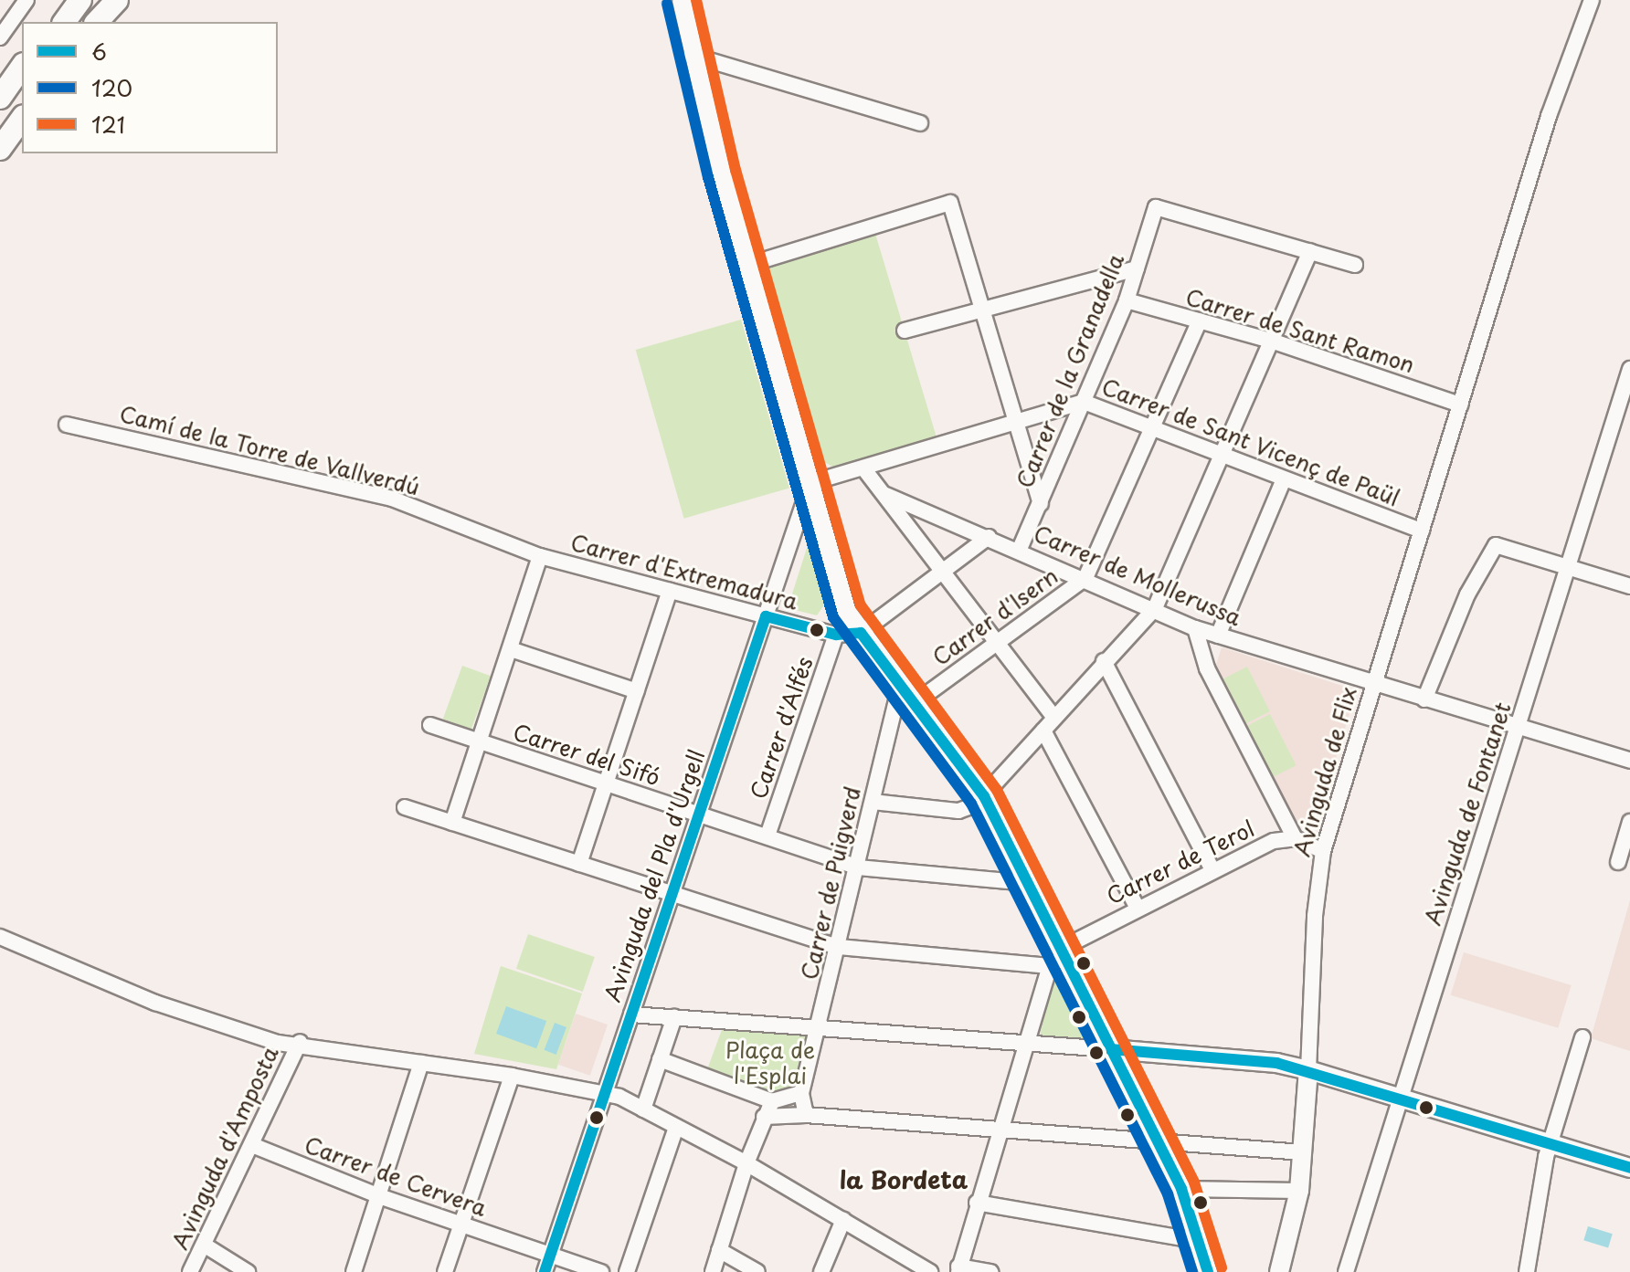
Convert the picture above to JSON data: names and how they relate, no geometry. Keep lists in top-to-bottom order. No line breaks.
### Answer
{"streets":{"main road":["Avinguda de Flix"],"street":["Carrer de Sant Ramon","Carrer de la Granadella","Carrer de Sant Vicenç de Paül","Camí de la Torre de Vallverdú","Carrer d'Extremadura","Carrer de Mollerussa","Carrer d'Isern","Carrer d'Alfés","Carrer del Sifó","Avinguda de Fontanet","Carrer de Terol","Avinguda del Pla d'Urgell","Carrer de Puigverd","Avinguda d'Amposta","Carrer de Cervera"]},"crossings":[["Carrer de Sant Ramon","Carrer de la Granadella"],["Carrer de Sant Ramon","Carrer d'Isern"],["Carrer de Sant Ramon","Avinguda de Flix"],["Carrer de la Granadella","Carrer de Sant Vicenç de Paül"],["Carrer de la Granadella","Carrer de Mollerussa"],["Carrer de Sant Vicenç de Paül","Carrer d'Isern"],["Carrer de Sant Vicenç de Paül","Avinguda de Flix"],["Carrer de Sant Vicenç de Paül","Avinguda del Pla d'Urgell"],["Camí de la Torre de Vallverdú","Carrer d'Extremadura"],["Carrer d'Extremadura","Carrer d'Alfés"],["Carrer d'Extremadura","Avinguda del Pla d'Urgell"],["Carrer de Mollerussa","Carrer d'Isern"],["Carrer de Mollerussa","Avinguda de Flix"],["Carrer de Mollerussa","Avinguda de Fontanet"],["Carrer d'Alfés","Carrer del Sifó"],["Carrer del Sifó","Avinguda del Pla d'Urgell"],["Carrer del Sifó","Carrer de Puigverd"],["Avinguda del Pla d'Urgell","Carrer de Cervera"],["Avinguda d'Amposta","Carrer de Cervera"]],"districts":["la Bordeta"],"parks":["Plaça de l'Esplai"],"lines":["transit line 121","transit line 120","transit line 6"],"legend":["6","120","121"]}
